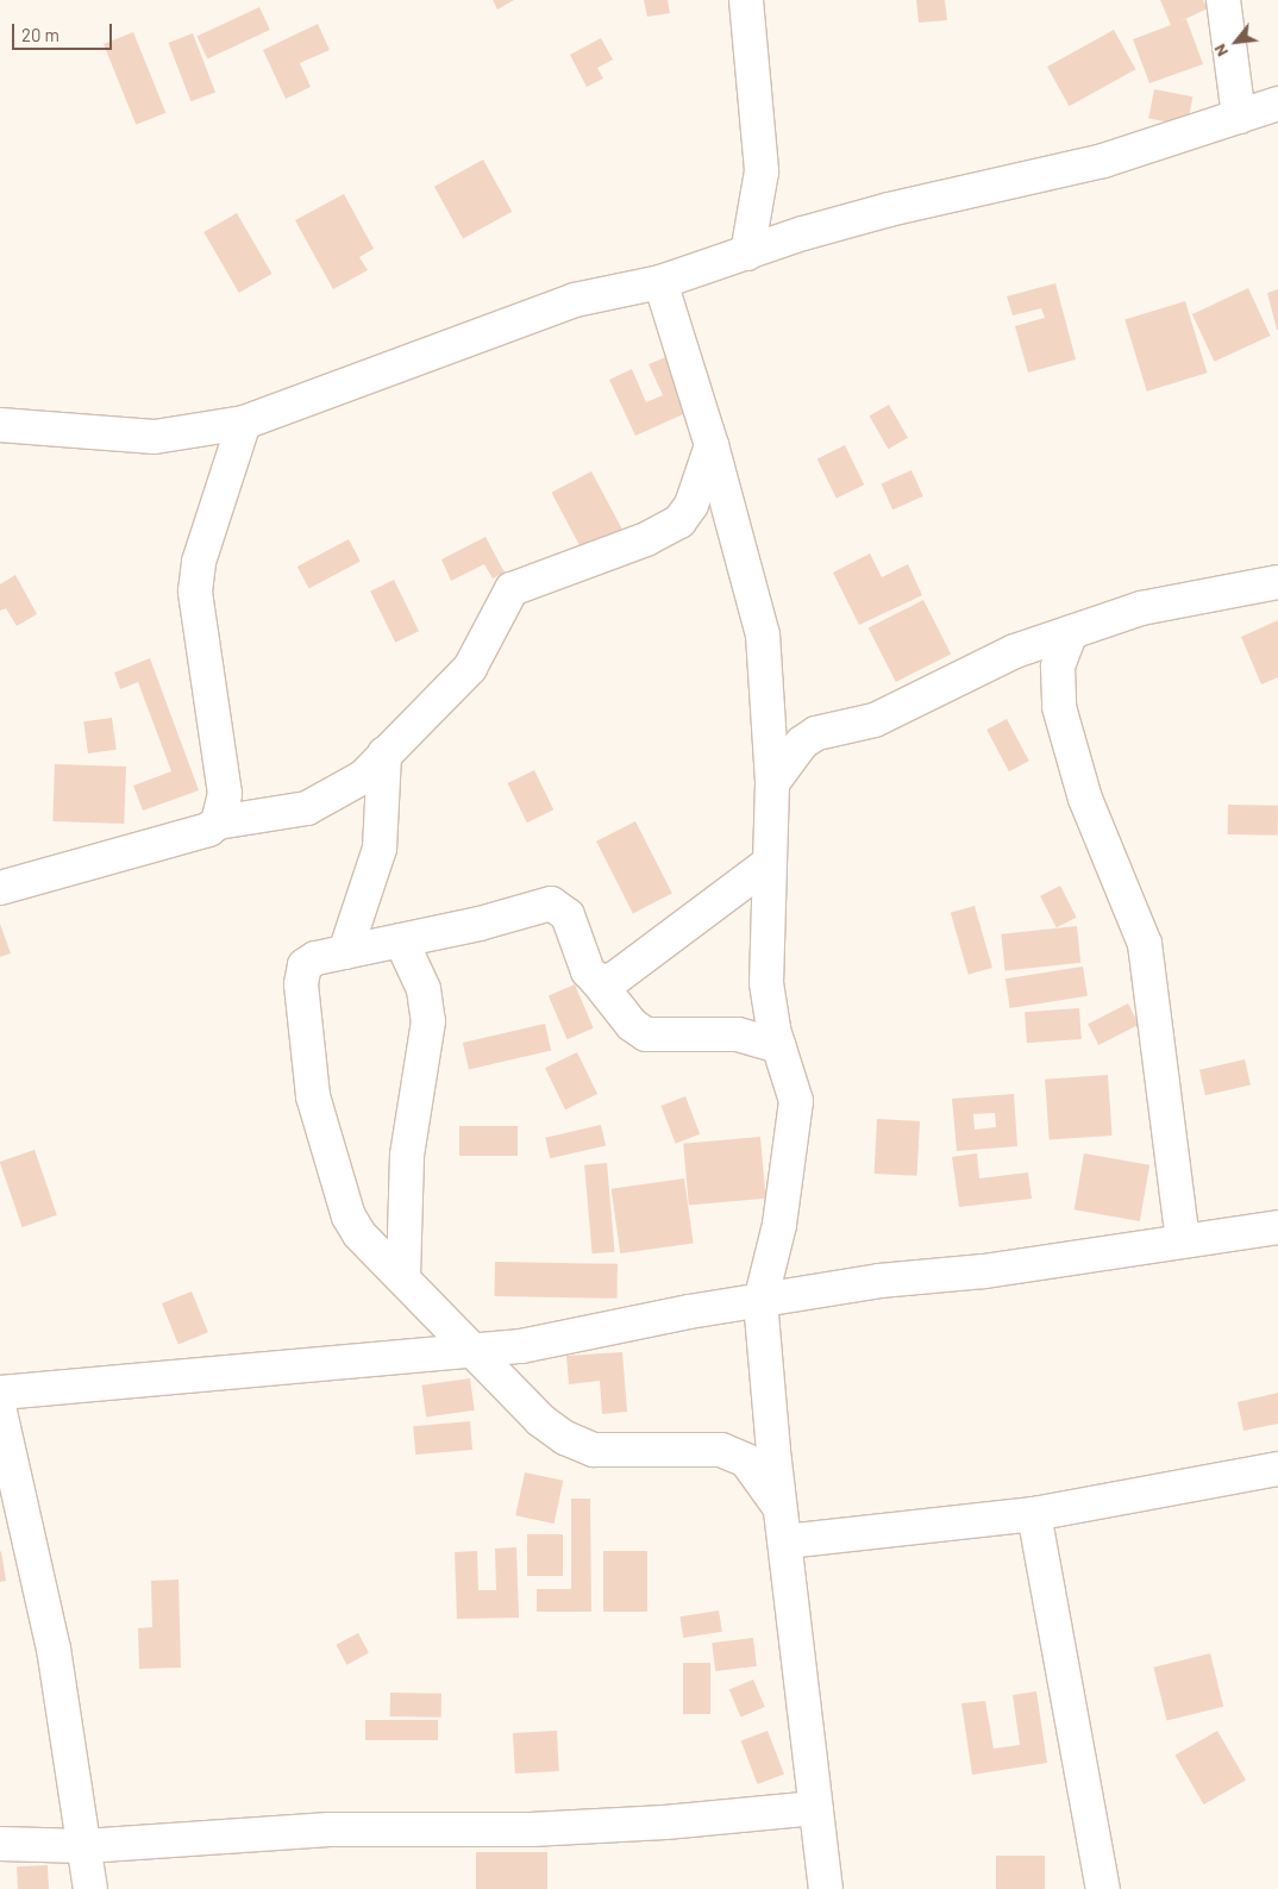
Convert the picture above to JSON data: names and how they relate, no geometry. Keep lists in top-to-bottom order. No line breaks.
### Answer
{"scale_bar":"20 m","north":"bottom left"}
